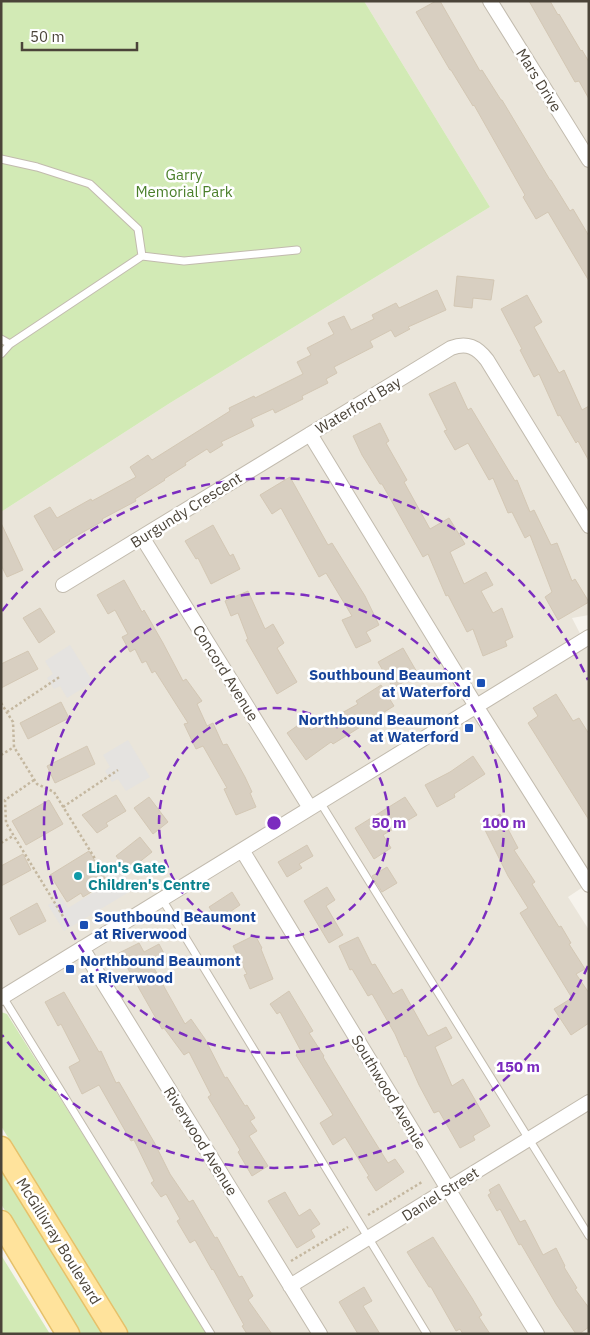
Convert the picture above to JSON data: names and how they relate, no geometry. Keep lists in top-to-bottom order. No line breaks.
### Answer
{"streets":{"main road":["McGillivray Boulevard"],"street":["Mars Drive","Waterford Bay","Burgundy Crescent","Concord Avenue","Southwood Avenue","Riverwood Avenue","Daniel Street"]},"crossings":[["Waterford Bay","Burgundy Crescent"],["Burgundy Crescent","Concord Avenue"],["Southwood Avenue","Daniel Street"],["Riverwood Avenue","Daniel Street"]],"parks":["Garry Memorial Park"],"places":{"transit":["Southbound Beaumont at Waterford","Northbound Beaumont at Waterford","Southbound Beaumont at Riverwood","Northbound Beaumont at Riverwood"],"other":["Lion's Gate Children's Centre"]},"scale_bar":"50 m","rings":["50 m","100 m","150 m"]}
